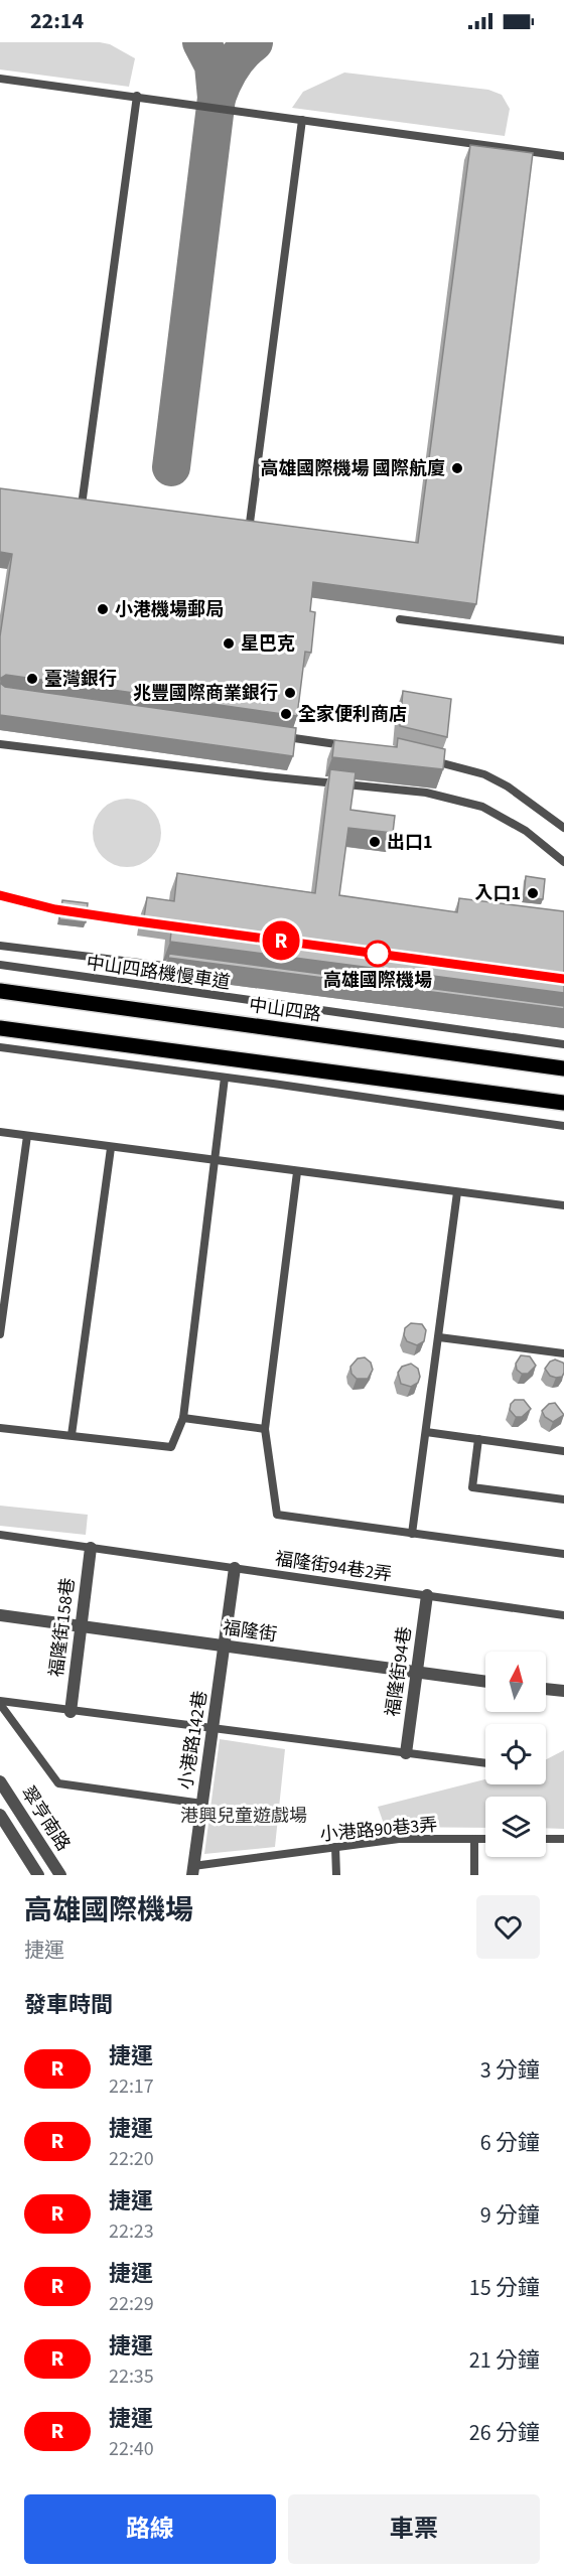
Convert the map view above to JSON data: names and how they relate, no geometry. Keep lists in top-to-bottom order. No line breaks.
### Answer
{"streets":{"main road":["中山四路"],"street":["福隆街158巷","福隆街","福隆街94巷","小港路142巷","翠亨南路"],"lane":["中山四路機慢車道","福隆街94巷2弄","小港路90巷3弄"]},"crossings":[["福隆街94巷2弄","福隆街158巷"],["福隆街94巷2弄","福隆街94巷"],["福隆街94巷2弄","小港路142巷"],["福隆街158巷","福隆街"],["福隆街","福隆街94巷"],["福隆街","小港路142巷"],["小港路142巷","小港路90巷3弄"]],"parks":["港興兒童遊戲場"],"places":["高雄國際機場 國際航廈","小港機場郵局","星巴克","臺灣銀行","兆豐國際商業銀行","全家便利商店","出口1","入口1","高雄國際機場"],"lines":["metro line R"],"north":"top","page":{"status":"22:14","on_map":"R","heading":[["高雄國際機場","捷運"],"發車時間"],"list":[{"mark":"R","name":"捷運","note":"22:17","value":"3 分鐘"},{"mark":"R","name":"捷運","note":"22:20","value":"6 分鐘"},{"mark":"R","name":"捷運","note":"22:23","value":"9 分鐘"},{"mark":"R","name":"捷運","note":"22:29","value":"15 分鐘"},{"mark":"R","name":"捷運","note":"22:35","value":"21 分鐘"},{"mark":"R","name":"捷運","note":"22:40","value":"26 分鐘"}],"buttons":["路線","車票"]}}
